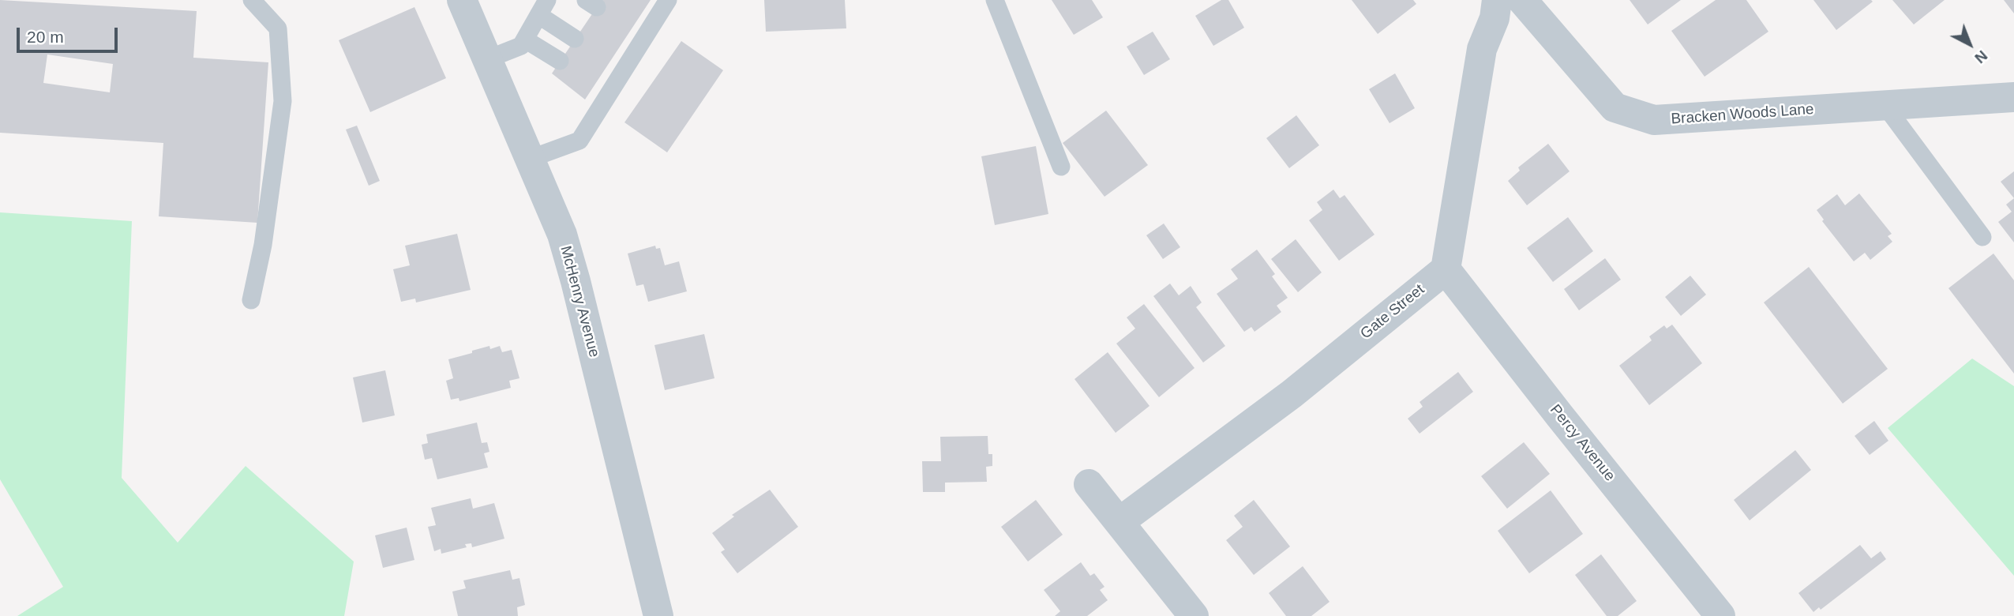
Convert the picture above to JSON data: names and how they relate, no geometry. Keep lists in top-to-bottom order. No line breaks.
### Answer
{"streets":{"street":["Bracken Woods Lane","McHenry Avenue","Gate Street","Percy Avenue"]},"crossings":[["Gate Street","Percy Avenue"]],"scale_bar":"20 m","north":"bottom right"}
